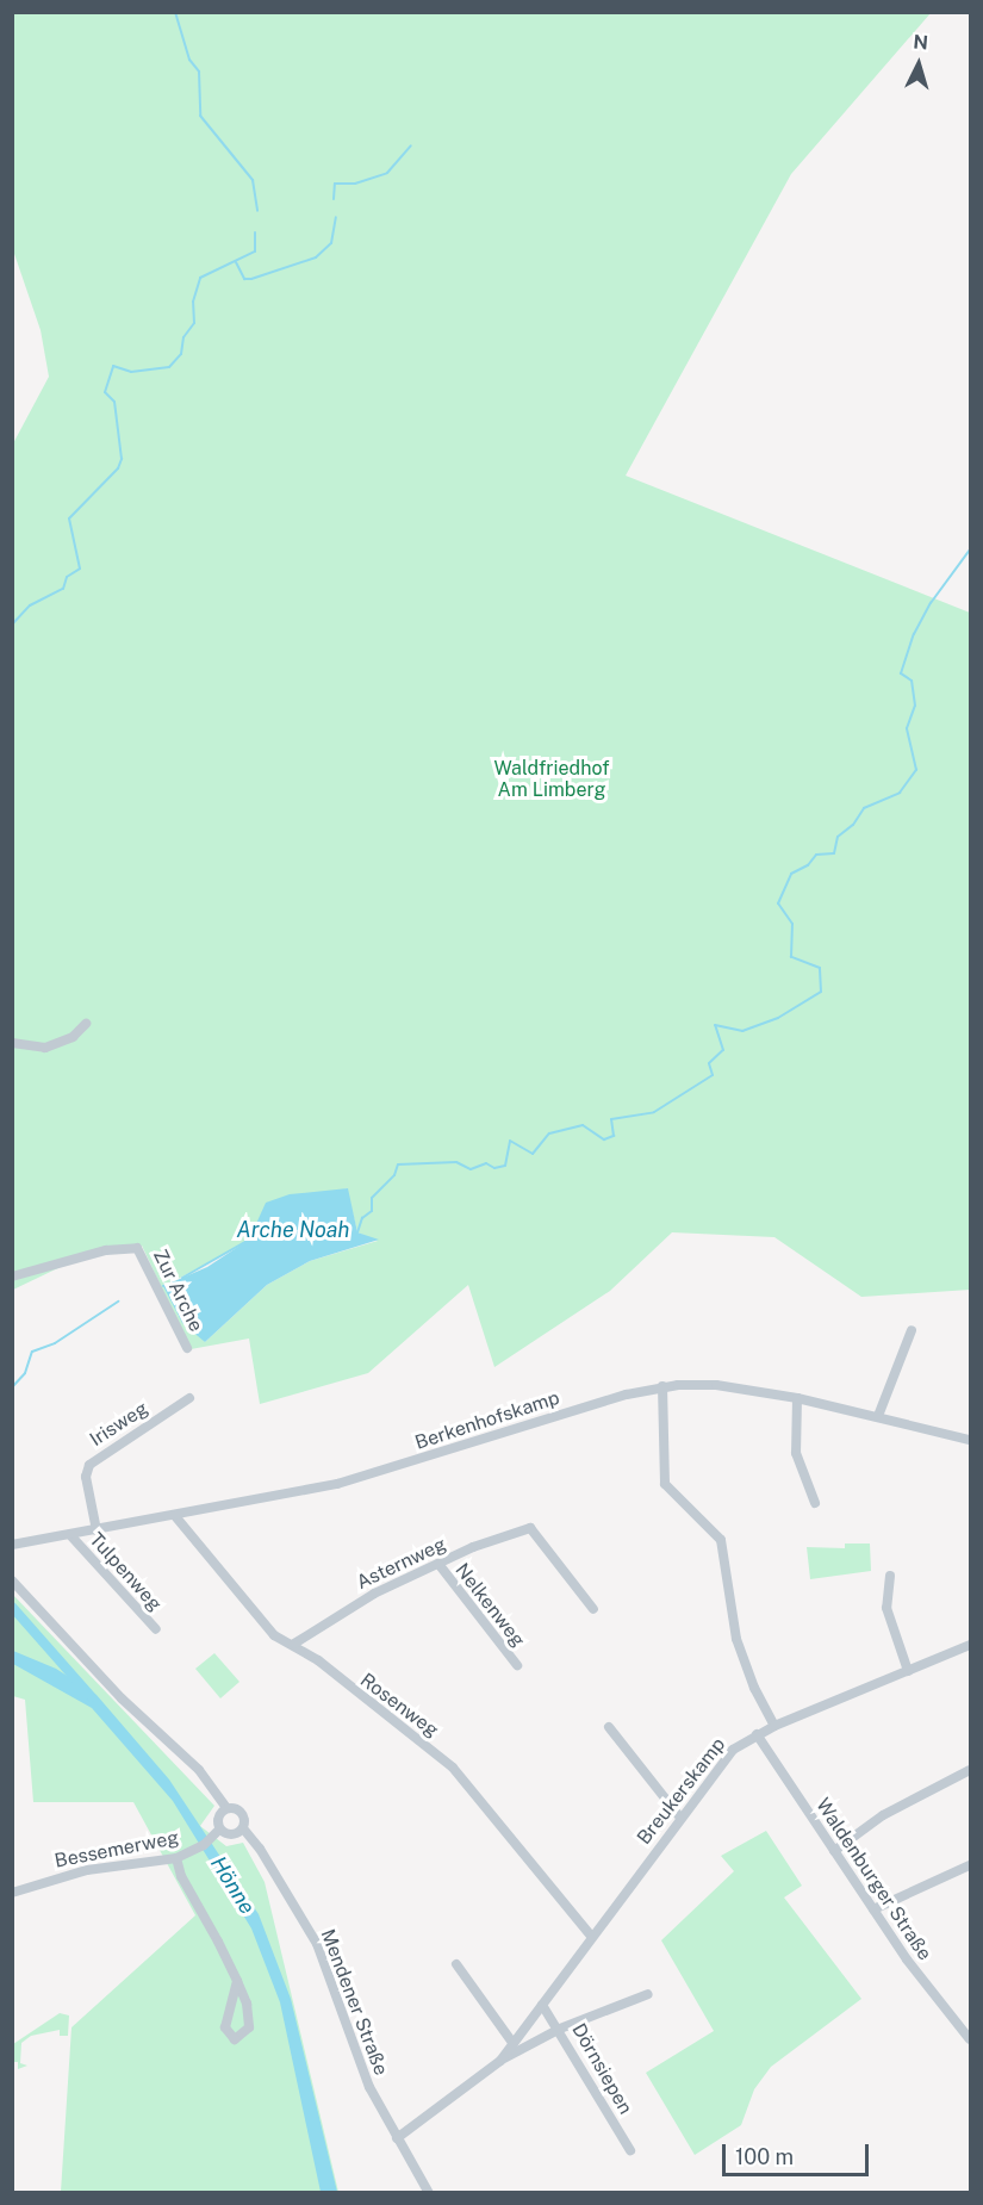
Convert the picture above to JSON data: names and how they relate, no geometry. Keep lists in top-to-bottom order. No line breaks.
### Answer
{"streets":{"street":["Zur Arche","Berkenhofskamp","Irisweg","Asternweg","Tulpenweg","Nelkenweg","Rosenweg","Breukerskamp","Bessemerweg","Waldenburger Straße","Mendener Straße","Dörnsiepen"]},"crossings":[["Berkenhofskamp","Irisweg"],["Berkenhofskamp","Tulpenweg"],["Berkenhofskamp","Rosenweg"],["Asternweg","Nelkenweg"],["Asternweg","Rosenweg"],["Rosenweg","Breukerskamp"],["Breukerskamp","Waldenburger Straße"],["Breukerskamp","Mendener Straße"],["Breukerskamp","Dörnsiepen"],["Bessemerweg","Mendener Straße"]],"water":["Arche Noah","Hönne"],"parks":["Waldfriedhof Am Limberg"],"scale_bar":"100 m","north":"top"}
